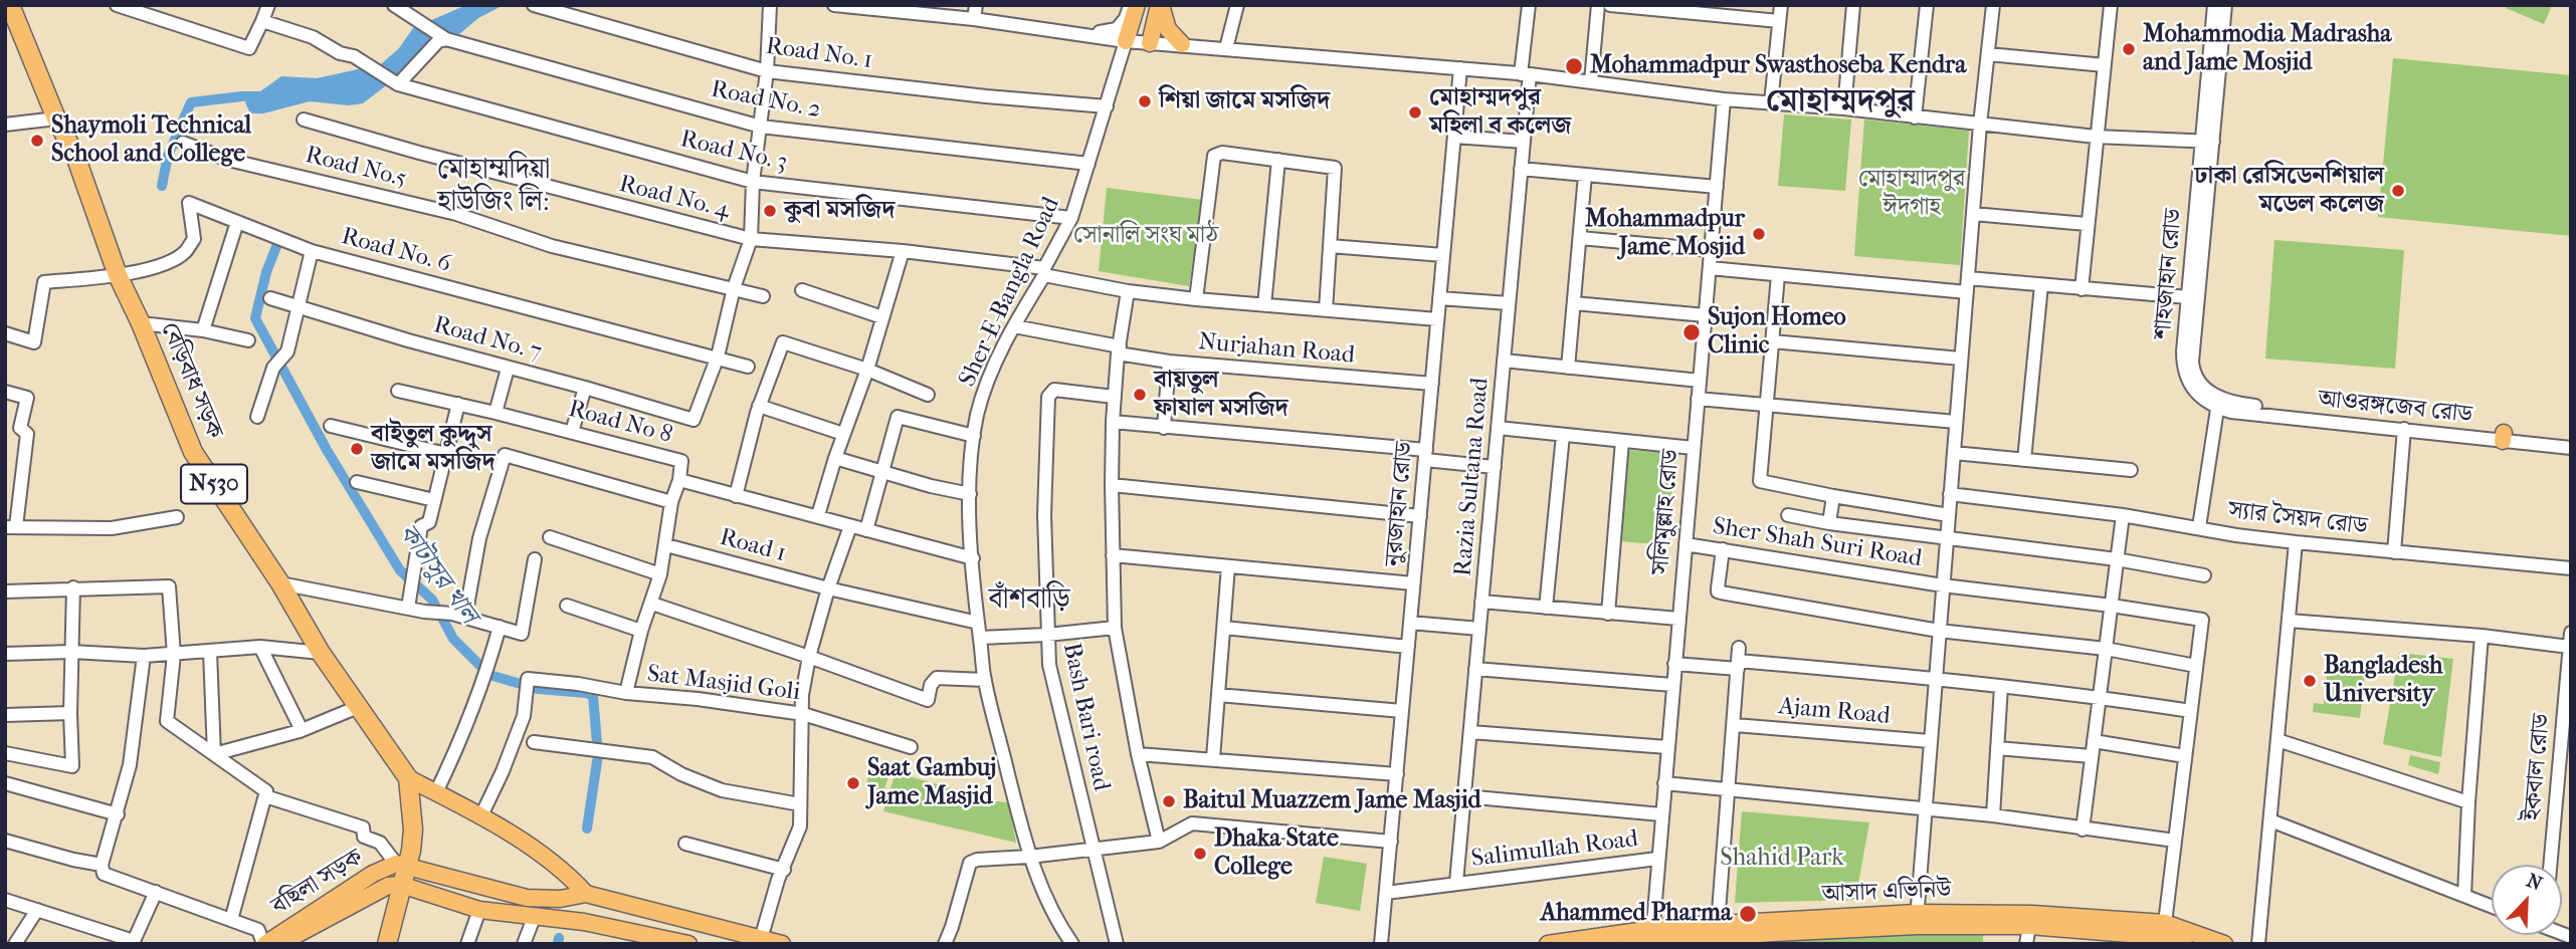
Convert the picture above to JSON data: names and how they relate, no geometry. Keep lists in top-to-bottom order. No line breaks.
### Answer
{"streets":{"highway":["বেড়িবাধ সড়ক","N530"],"main road":["বছিলা সড়ক","আসাদ এভিনিউ"],"street":["Road No. 1","Road No. 2","Road No. 3","Road No.5","Road No. 4","Road No. 6","শাহজাহান রোড","Sher-E-Bangla Road","Road No. 7","Nurjahan Road","আওরঙ্গজেব রোড","Road No 8","Razia Sultana Road","নুরজাহান রোড","সলিমুল্লাহ রোড","স্যার সৈয়দ রোড","Sher Shah Suri Road","Road 1","Sat Masjid Goli","Ajam Road","Bash Bari road","ইকবাল রোড","Salimullah Road"]},"crossings":[["Road No. 1","Sher-E-Bangla Road"],["Road No. 2","Sher-E-Bangla Road"],["Road No. 3","Sher-E-Bangla Road"],["Road No. 4","Sher-E-Bangla Road"],["Road No. 4","নুরজাহান রোড"],["Road No. 6","Road No. 7"],["Road No. 6","বেড়িবাধ সড়ক"],["শাহজাহান রোড","আওরঙ্গজেব রোড"],["শাহজাহান রোড","স্যার সৈয়দ রোড"],["Sher-E-Bangla Road","Nurjahan Road"],["Sher-E-Bangla Road","Road 1"],["Nurjahan Road","নুরজাহান রোড"],["আওরঙ্গজেব রোড","স্যার সৈয়দ রোড"],["Road No 8","Road 1"],["Road No 8","Sat Masjid Goli"],["Razia Sultana Road","Salimullah Road"],["নুরজাহান রোড","Salimullah Road"],["সলিমুল্লাহ রোড","Sher Shah Suri Road"],["সলিমুল্লাহ রোড","Salimullah Road"],["সলিমুল্লাহ রোড","আসাদ এভিনিউ"],["Sher Shah Suri Road","Ajam Road"],["Sher Shah Suri Road","আসাদ এভিনিউ"]],"districts":["মোহাম্মদপুর","মোহাম্মদিয়া হাউজিং লি:","বাঁশবাড়ি"],"water":["কাটাসুর খাল"],"parks":["মোহাম্মাদপুর ঈদগাহ","সোনালি সংঘ মাঠ","Shahid Park"],"places":["Mohammodia Madrasha and Jame Mosjid","Mohammadpur Swasthoseba Kendra","শিয়া জামে মসজিদ","মোহাম্মদপুর মহিলা ব কলেজ","Shaymoli Technical School and College","ঢাকা রেসিডেনশিয়াল মডেল কলেজ","কুবা মসজিদ","Mohammadpur Jame Mosjid","Sujon Homeo Clinic","বায়তুল ফাযাল মসজিদ","বাইতুল কুদ্দুস জামে মসজিদ","Bangladesh University","Saat Gambuj Jame Masjid","Baitul Muazzem Jame Masjid","Dhaka State College","Ahammed Pharma"],"north":"top right"}
